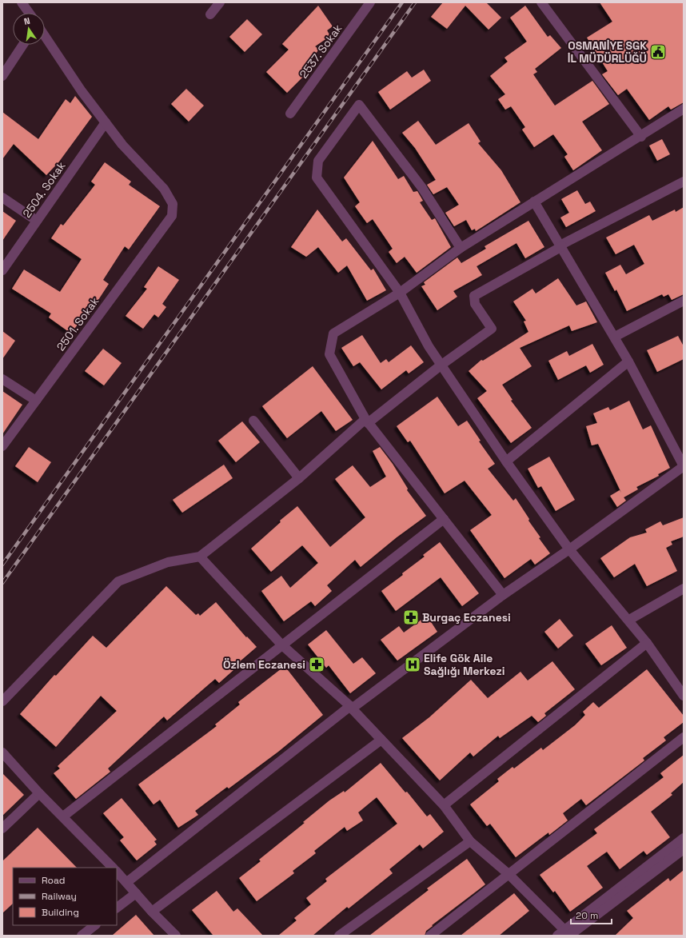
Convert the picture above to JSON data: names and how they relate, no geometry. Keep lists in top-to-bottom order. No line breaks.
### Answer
{"streets":{"street":["2537. Sokak","2504. Sokak","2501. Sokak"]},"crossings":[["2504. Sokak","2501. Sokak"]],"places":{"public building":["OSMANİYE SGK İL MÜDÜRLÜĞÜ"],"pharmacy":["Burgaç Eczanesi","Özlem Eczanesi"],"hospital":["Elife Gök Aile Sağlığı Merkezi"]},"legend":["Road","Railway","Building"],"scale_bar":"20 m","north":"top"}
